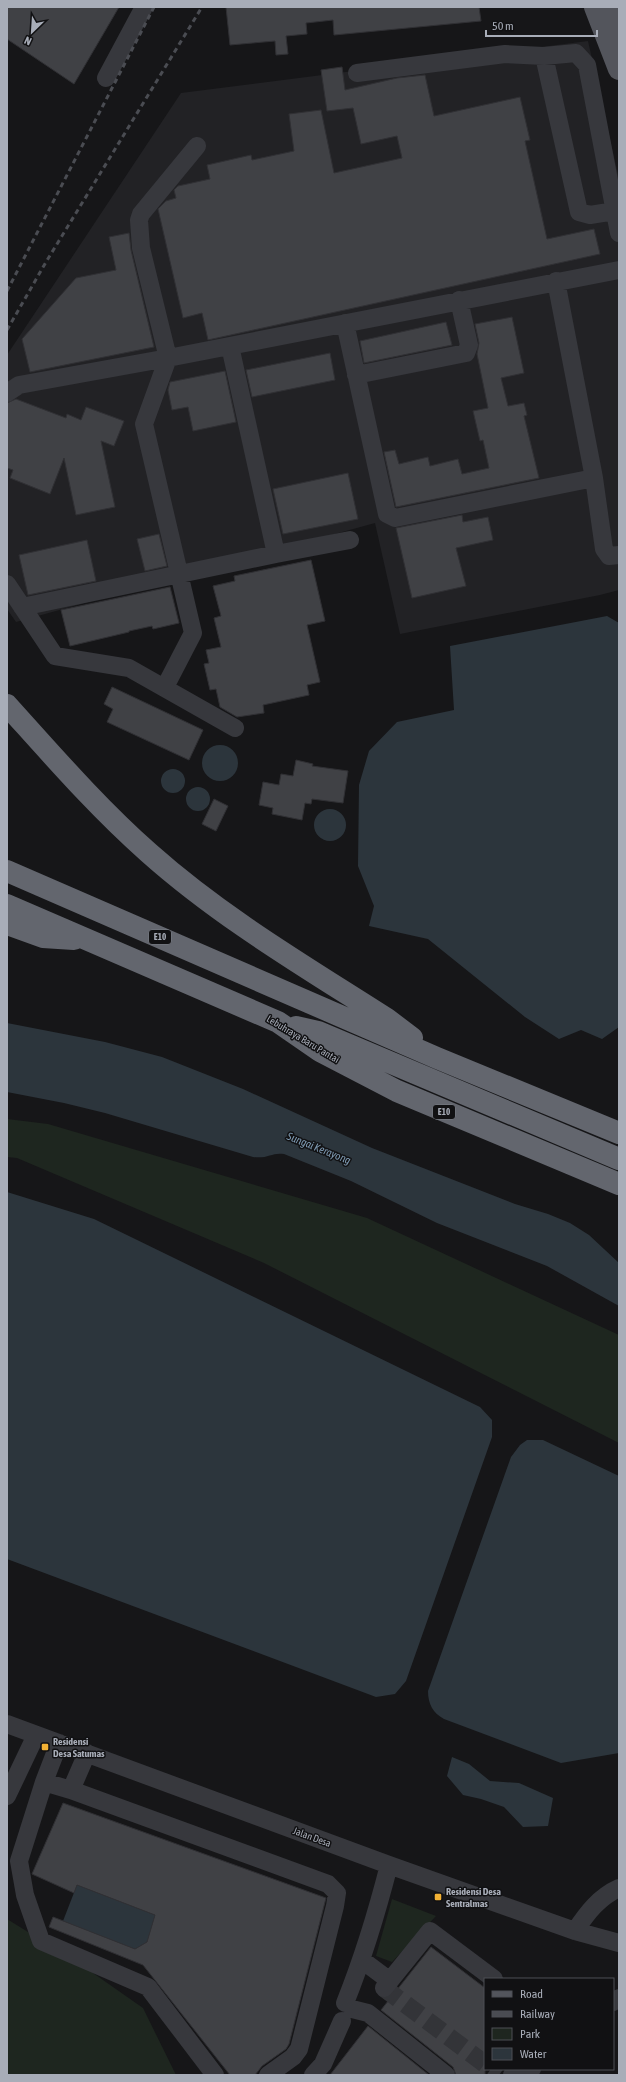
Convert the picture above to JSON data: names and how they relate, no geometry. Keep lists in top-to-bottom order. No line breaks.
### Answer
{"streets":{"highway":["E10","Lebuhraya Baru Pantai"],"street":["Jalan Desa"]},"water":["Sungai Kerayong"],"places":{"transit":["Residensi Desa Satumas","Residensi Desa Sentralmas"]},"legend":["Road","Railway","Park","Water"],"scale_bar":"50 m","north":"bottom left"}
